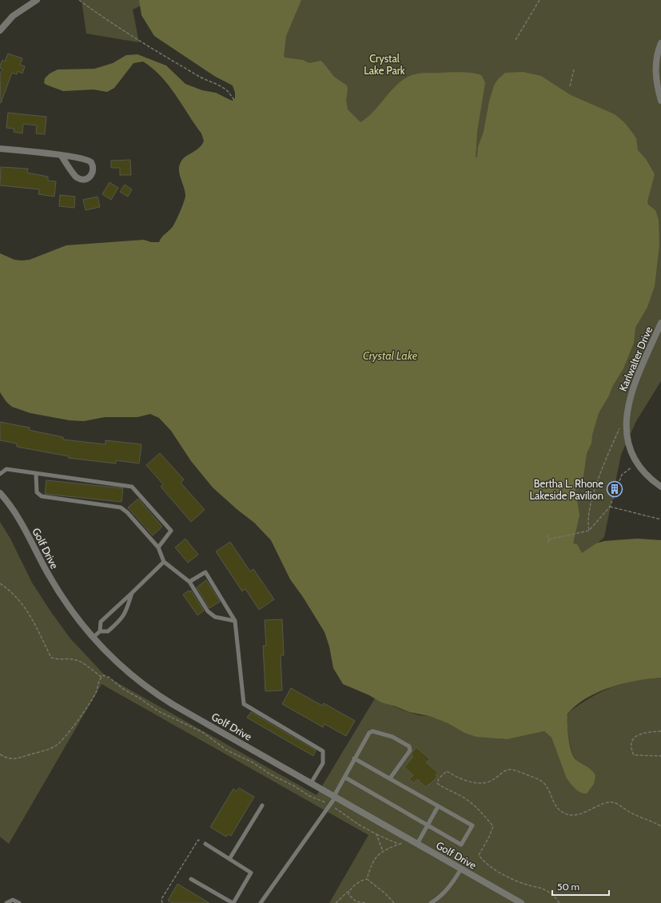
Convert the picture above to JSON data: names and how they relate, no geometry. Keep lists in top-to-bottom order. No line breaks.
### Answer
{"streets":{"street":["Karlwalter Drive","Golf Drive"]},"water":["Crystal Lake"],"parks":["Crystal Lake Park"],"places":{"building":["Bertha L. Rhone Lakeside Pavilion"]},"scale_bar":"50 m"}
